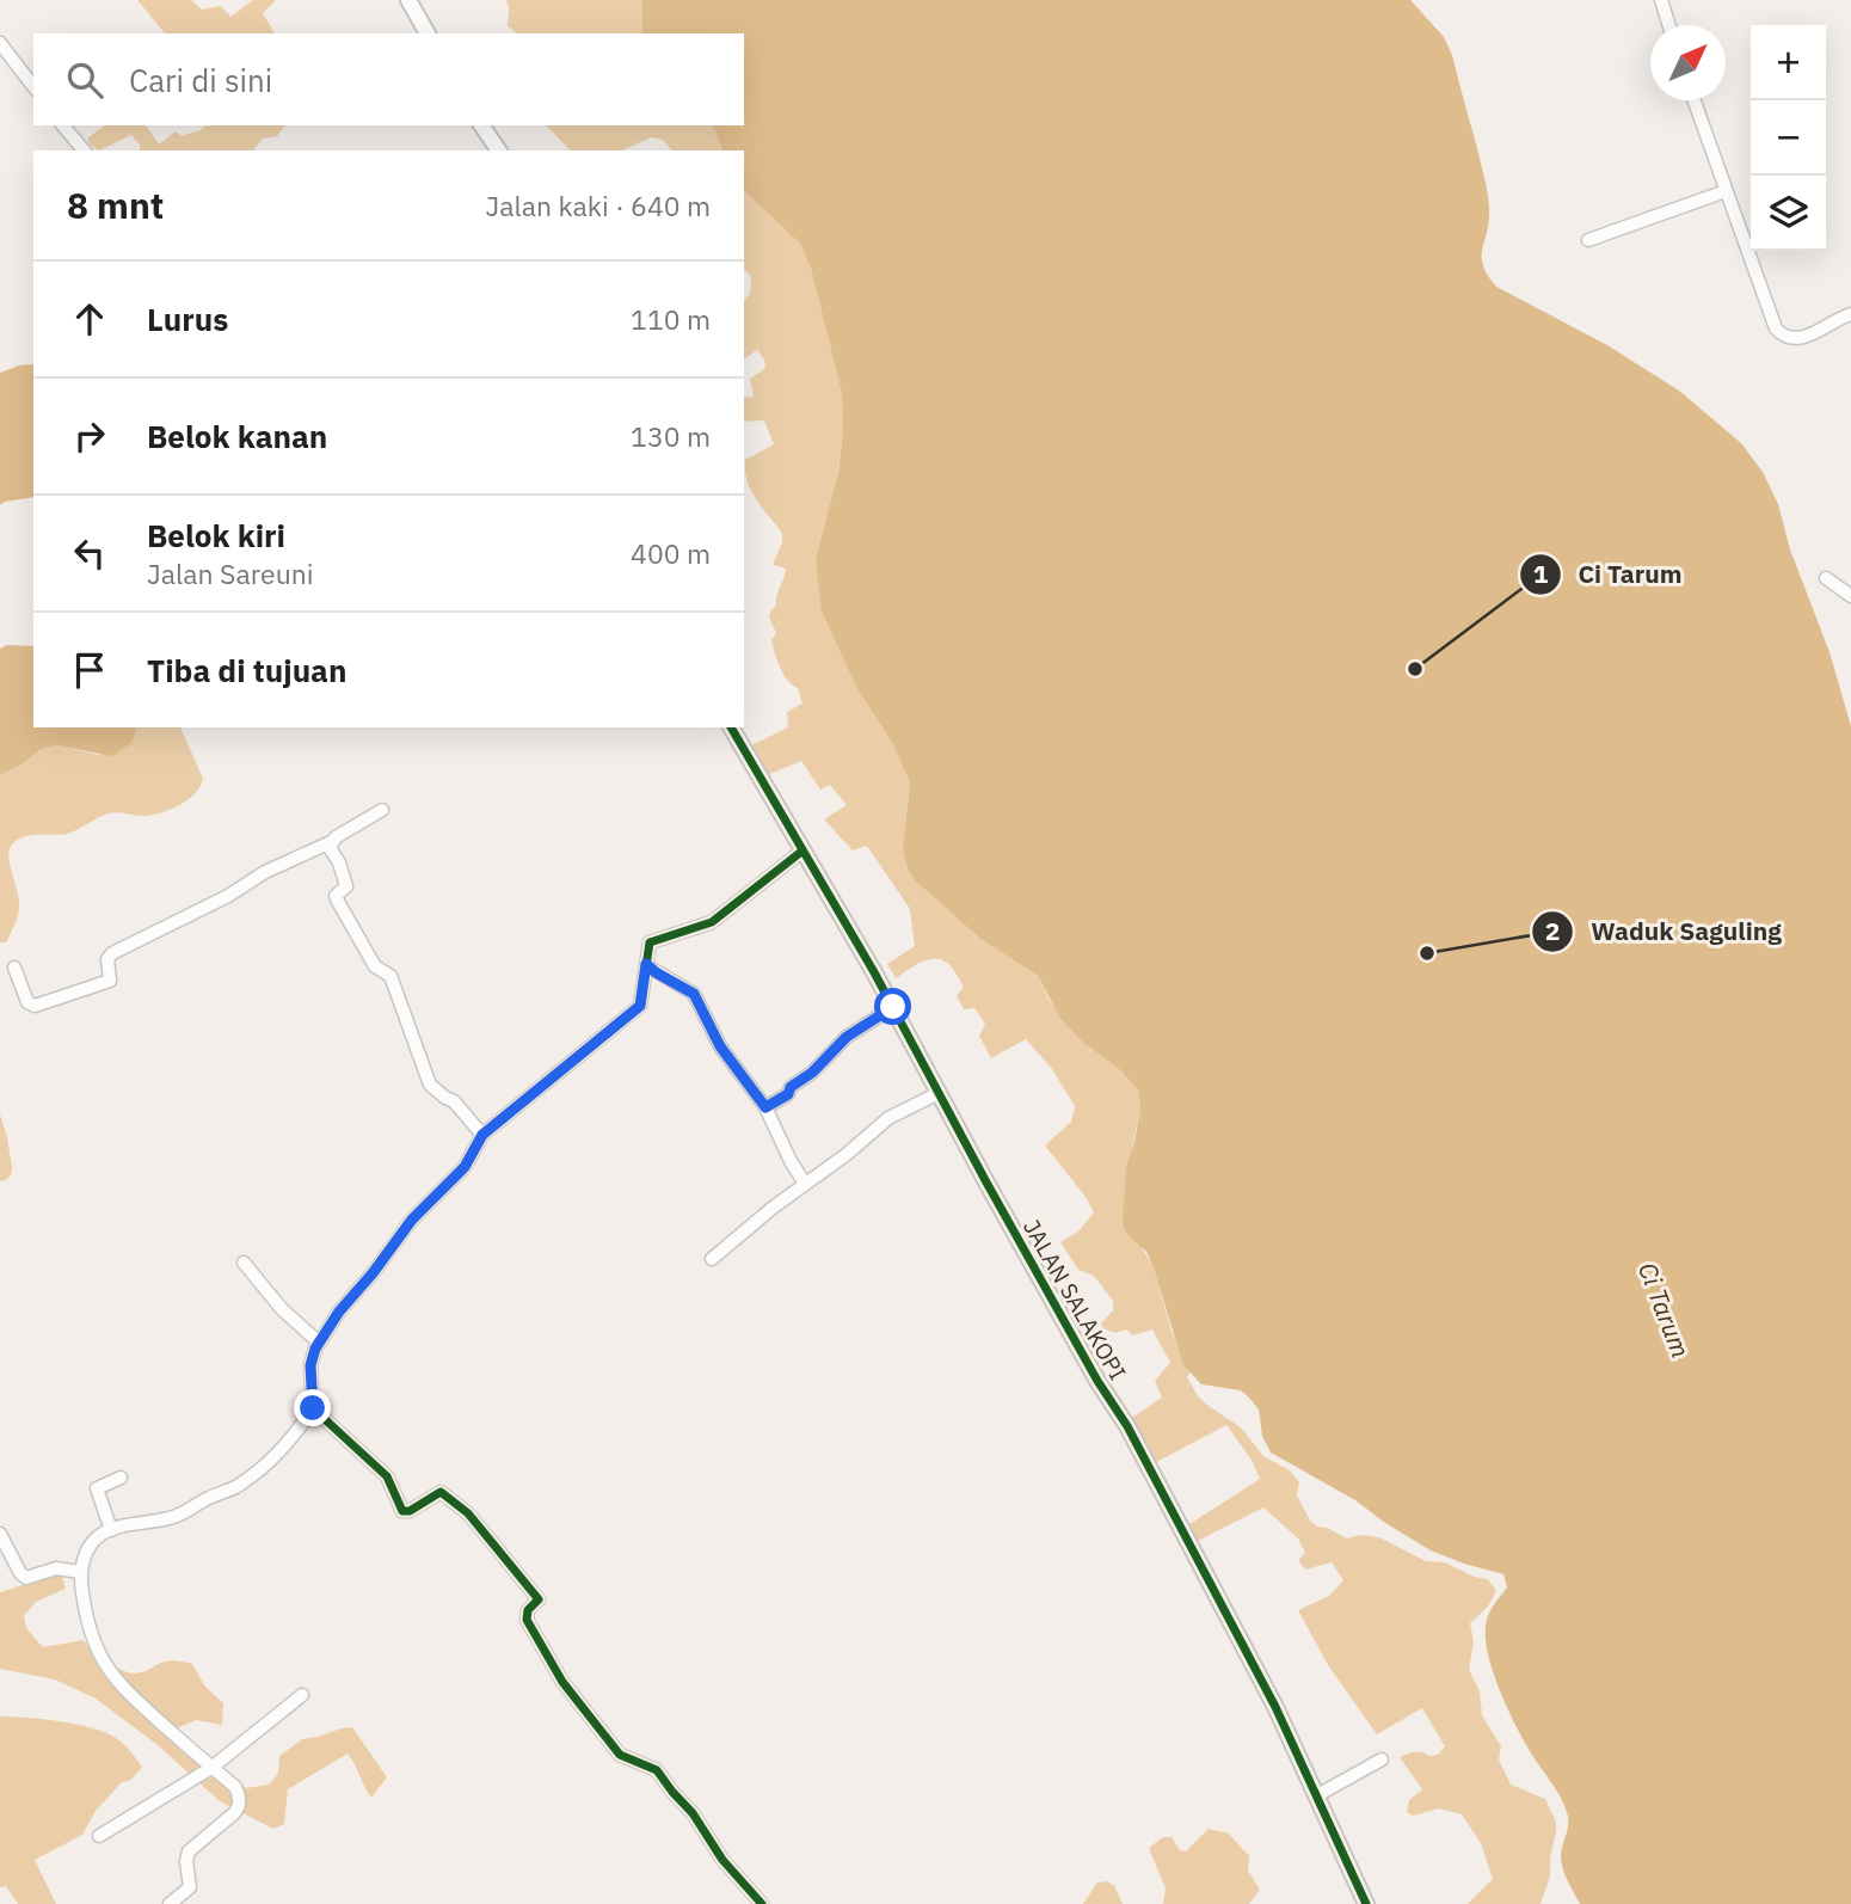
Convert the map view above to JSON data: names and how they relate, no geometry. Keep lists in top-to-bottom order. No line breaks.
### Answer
{"streets":{"street":["JALAN SALAKOPI"]},"water":["Ci Tarum"],"places":["Ci Tarum","Waduk Saguling"],"north":"top right","page":{"map_buttons":["+","−"],"search":"Cari di sini","heading":["8 mnt","Jalan kaki · 640 m"],"list":[["Lurus","110 m"],["Belok kanan","130 m"],["Belok kiri","Jalan Sareuni","400 m"],"Tiba di tujuan"]}}
